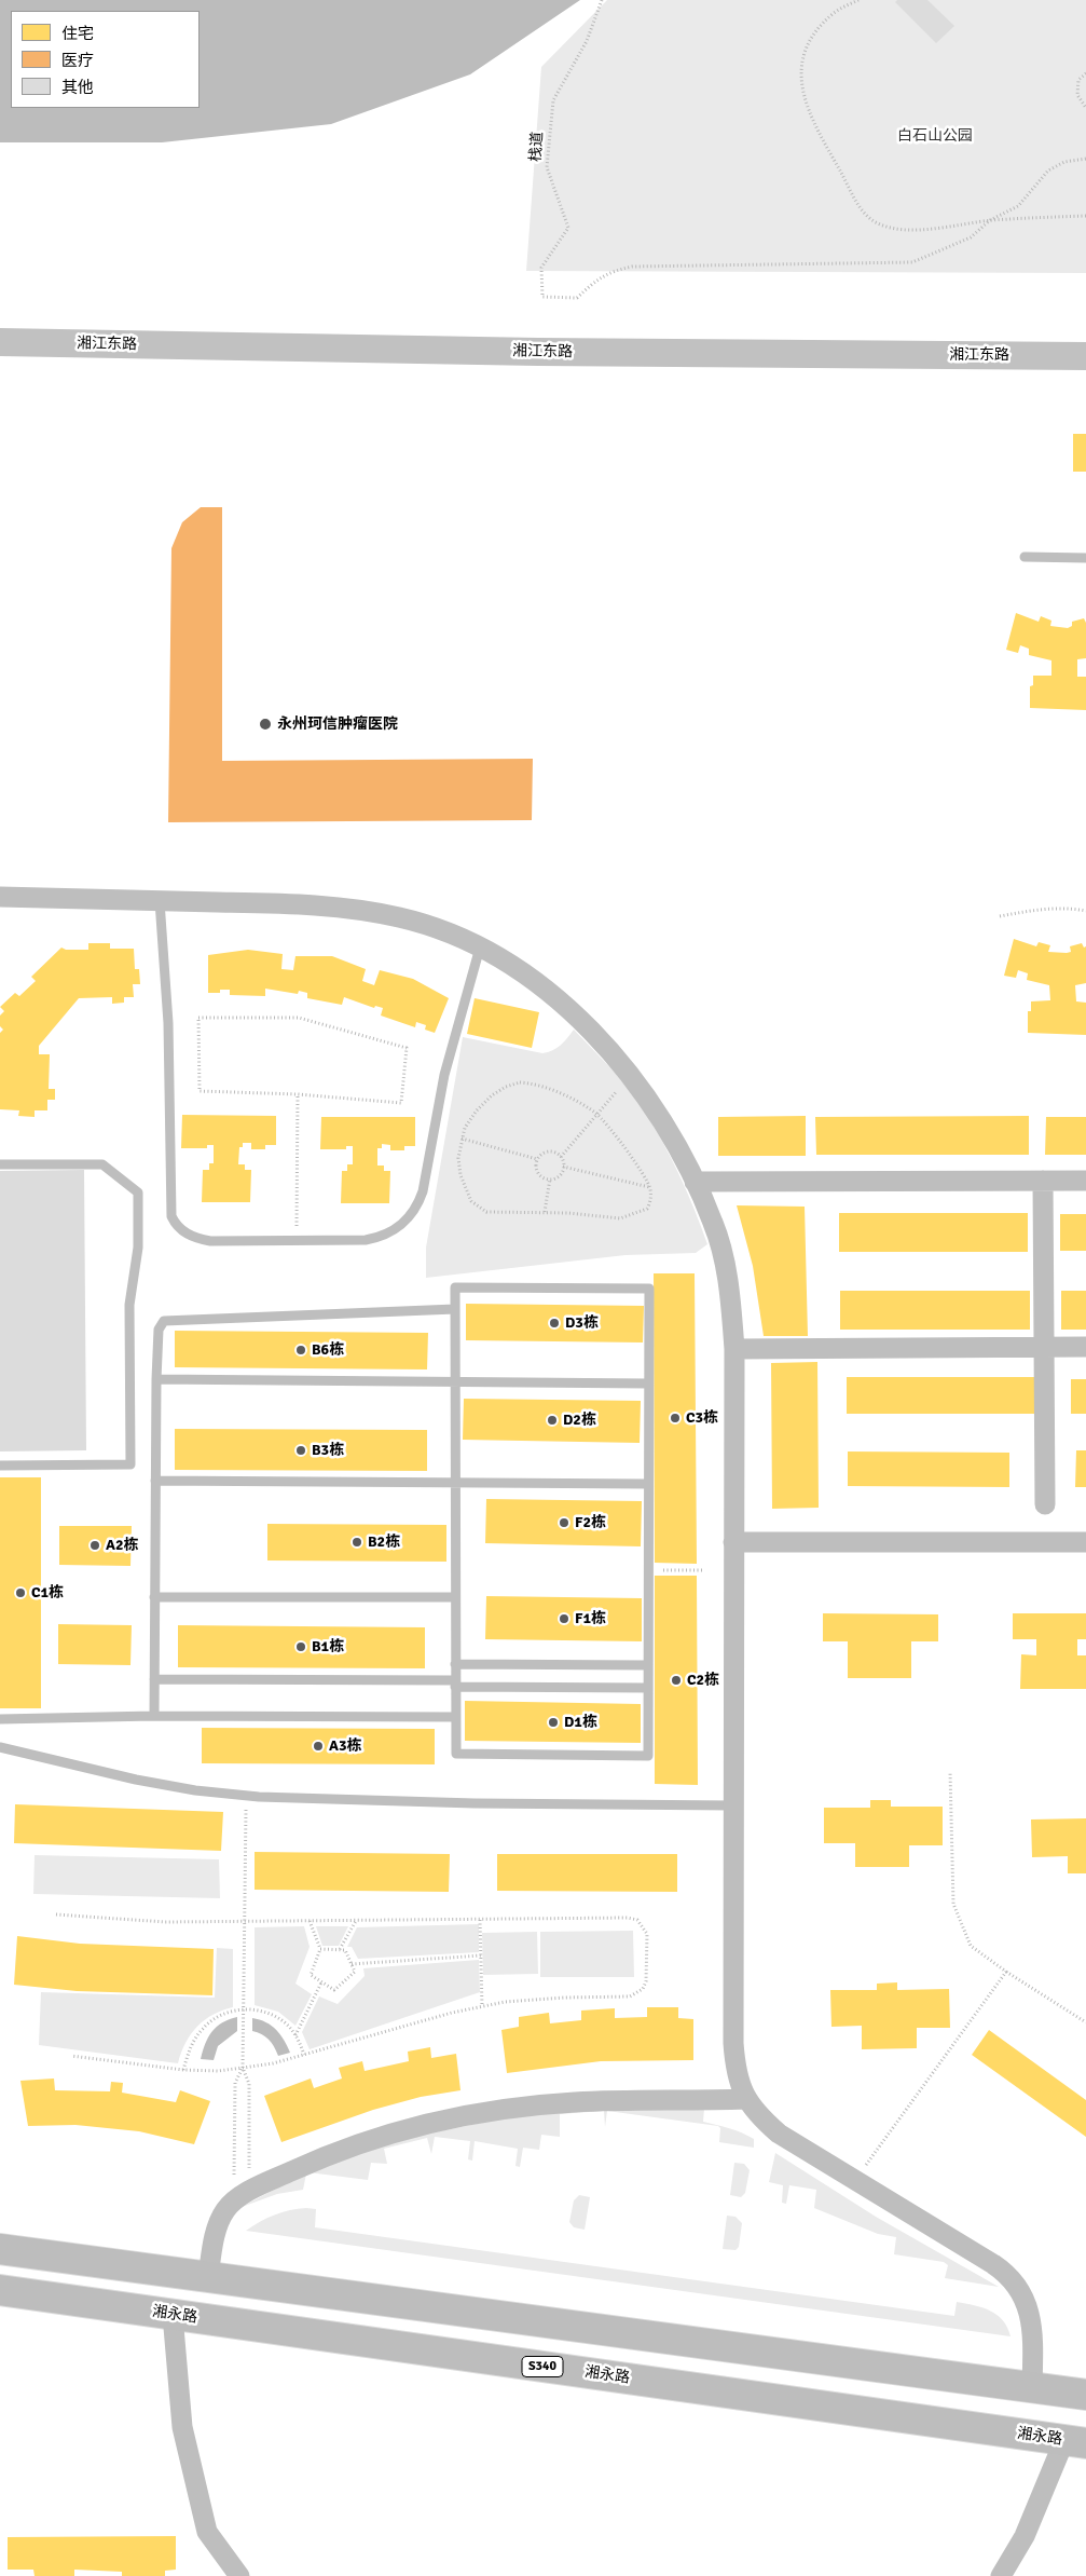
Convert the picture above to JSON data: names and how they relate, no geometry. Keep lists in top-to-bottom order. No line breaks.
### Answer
{"streets":{"main road":["湘江东路","湘永路","S340"],"path":["栈道"]},"parks":["白石山公园"],"places":["永州珂信肿瘤医院","D3栋","B6栋","C3栋","D2栋","B3栋","F2栋","B2栋","A2栋","C1栋","F1栋","B1栋","C2栋","D1栋","A3栋"],"legend":["住宅","医疗","其他"]}
